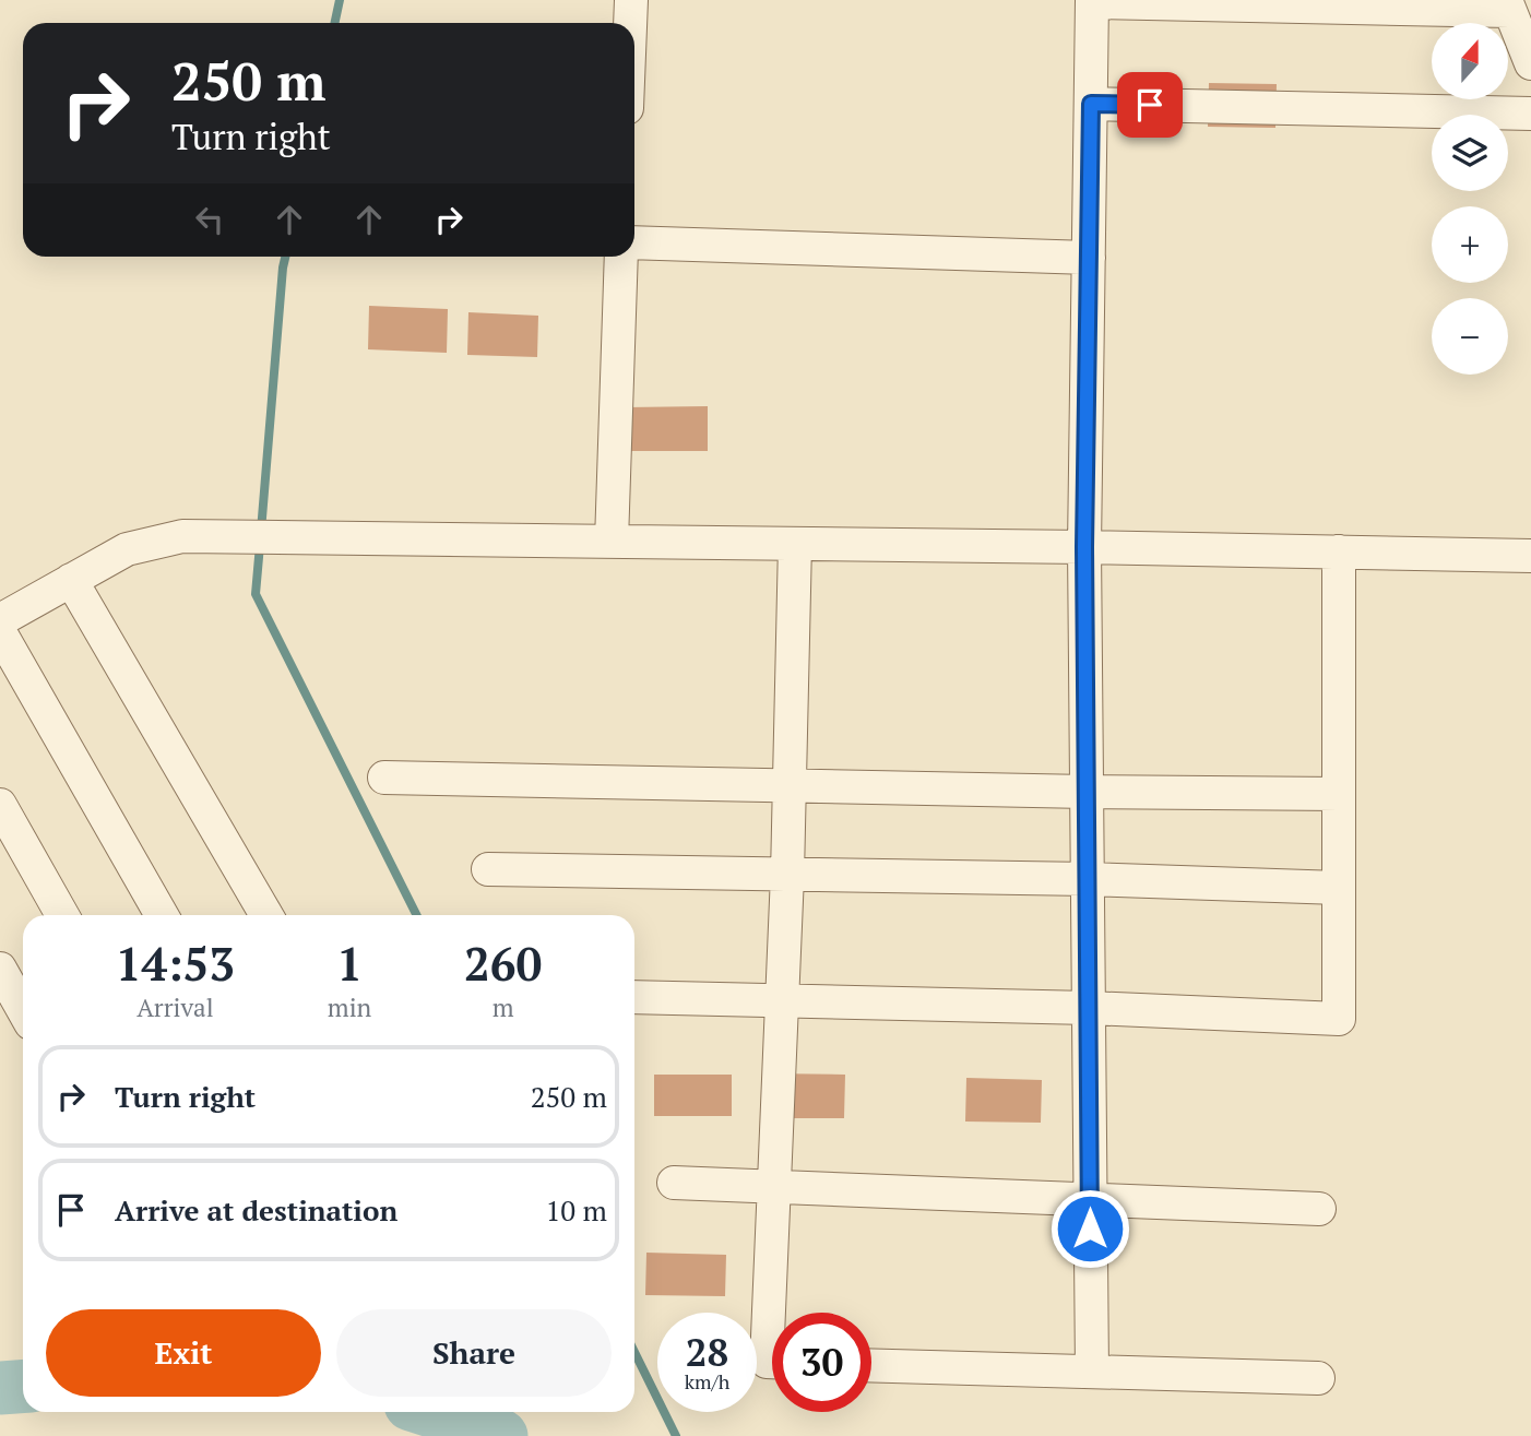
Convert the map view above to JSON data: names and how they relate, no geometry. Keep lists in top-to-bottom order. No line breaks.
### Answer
{"north":"top","page":{"map_buttons":["+","−"],"turn":["250 m","Turn right"],"eta":["14:53","Arrival","1","min","260","m"],"list":[{"name":"Turn right","value":"250 m"},{"name":"Arrive at destination","value":"10 m"}],"buttons":["Exit","Share"],"speed":"28 km/h","limit":"30"}}
